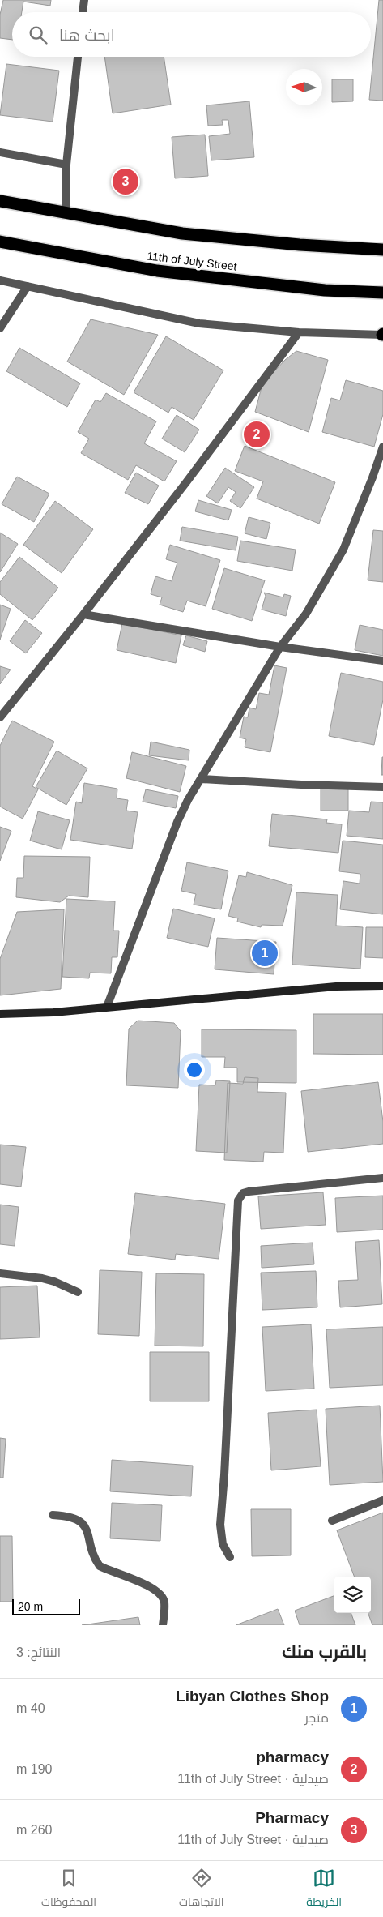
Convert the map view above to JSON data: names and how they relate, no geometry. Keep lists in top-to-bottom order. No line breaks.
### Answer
{"streets":{"highway":["11th of July Street"]},"scale_bar":"20 m","north":"left","page":{"search":"ابحث هنا","pins":["3","2","1"],"scale":"20 m","heading":["بالقرب منك","النتائج: 3"],"list":[{"mark":"1","name":"Libyan Clothes Shop","note":"متجر","value":"40 m"},{"mark":"2","name":"pharmacy","note":"صيدلية · 11th of July Street","value":"190 m"},{"mark":"3","name":"Pharmacy","note":"صيدلية · 11th of July Street","value":"260 m"}],"nav":["الخريطة","الاتجاهات","المحفوظات"]}}
